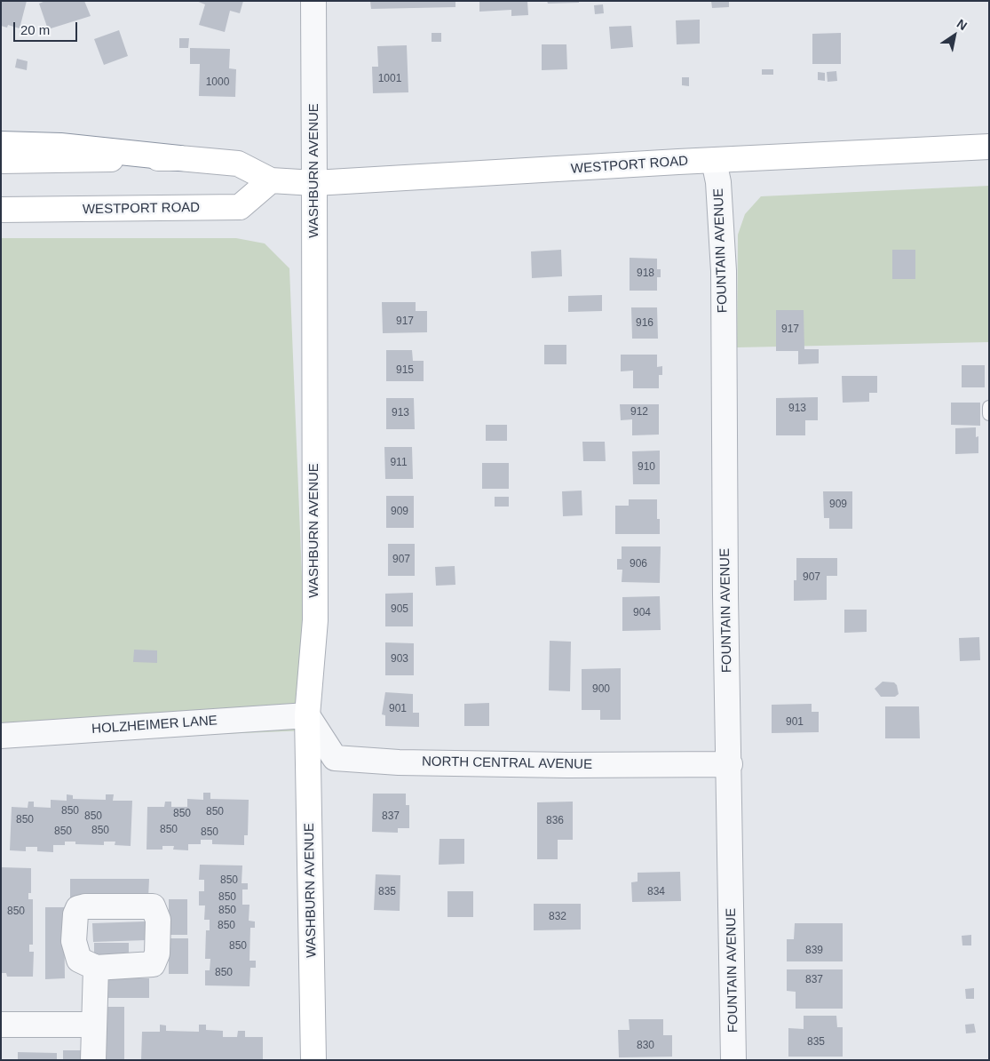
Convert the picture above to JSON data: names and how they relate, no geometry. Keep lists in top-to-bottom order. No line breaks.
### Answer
{"streets":{"main road":["WESTPORT ROAD","WASHBURN AVENUE"],"street":["FOUNTAIN AVENUE","HOLZHEIMER LANE","NORTH CENTRAL AVENUE"]},"crossings":[["WESTPORT ROAD","WASHBURN AVENUE"],["WESTPORT ROAD","FOUNTAIN AVENUE"],["WASHBURN AVENUE","HOLZHEIMER LANE"],["WASHBURN AVENUE","NORTH CENTRAL AVENUE"],["FOUNTAIN AVENUE","NORTH CENTRAL AVENUE"],["HOLZHEIMER LANE","NORTH CENTRAL AVENUE"]],"house_numbers":["1001","1000","918","917","916","917","915","913","912","913","911","910","909","909","907","906","907","905","904","903","900","901","901","850","850","850","850","837","850","836","850","850","850","850","850","835","834","850","850","850","832","850","850","839","850","837","835","830"],"scale_bar":"20 m","north":"top right"}
